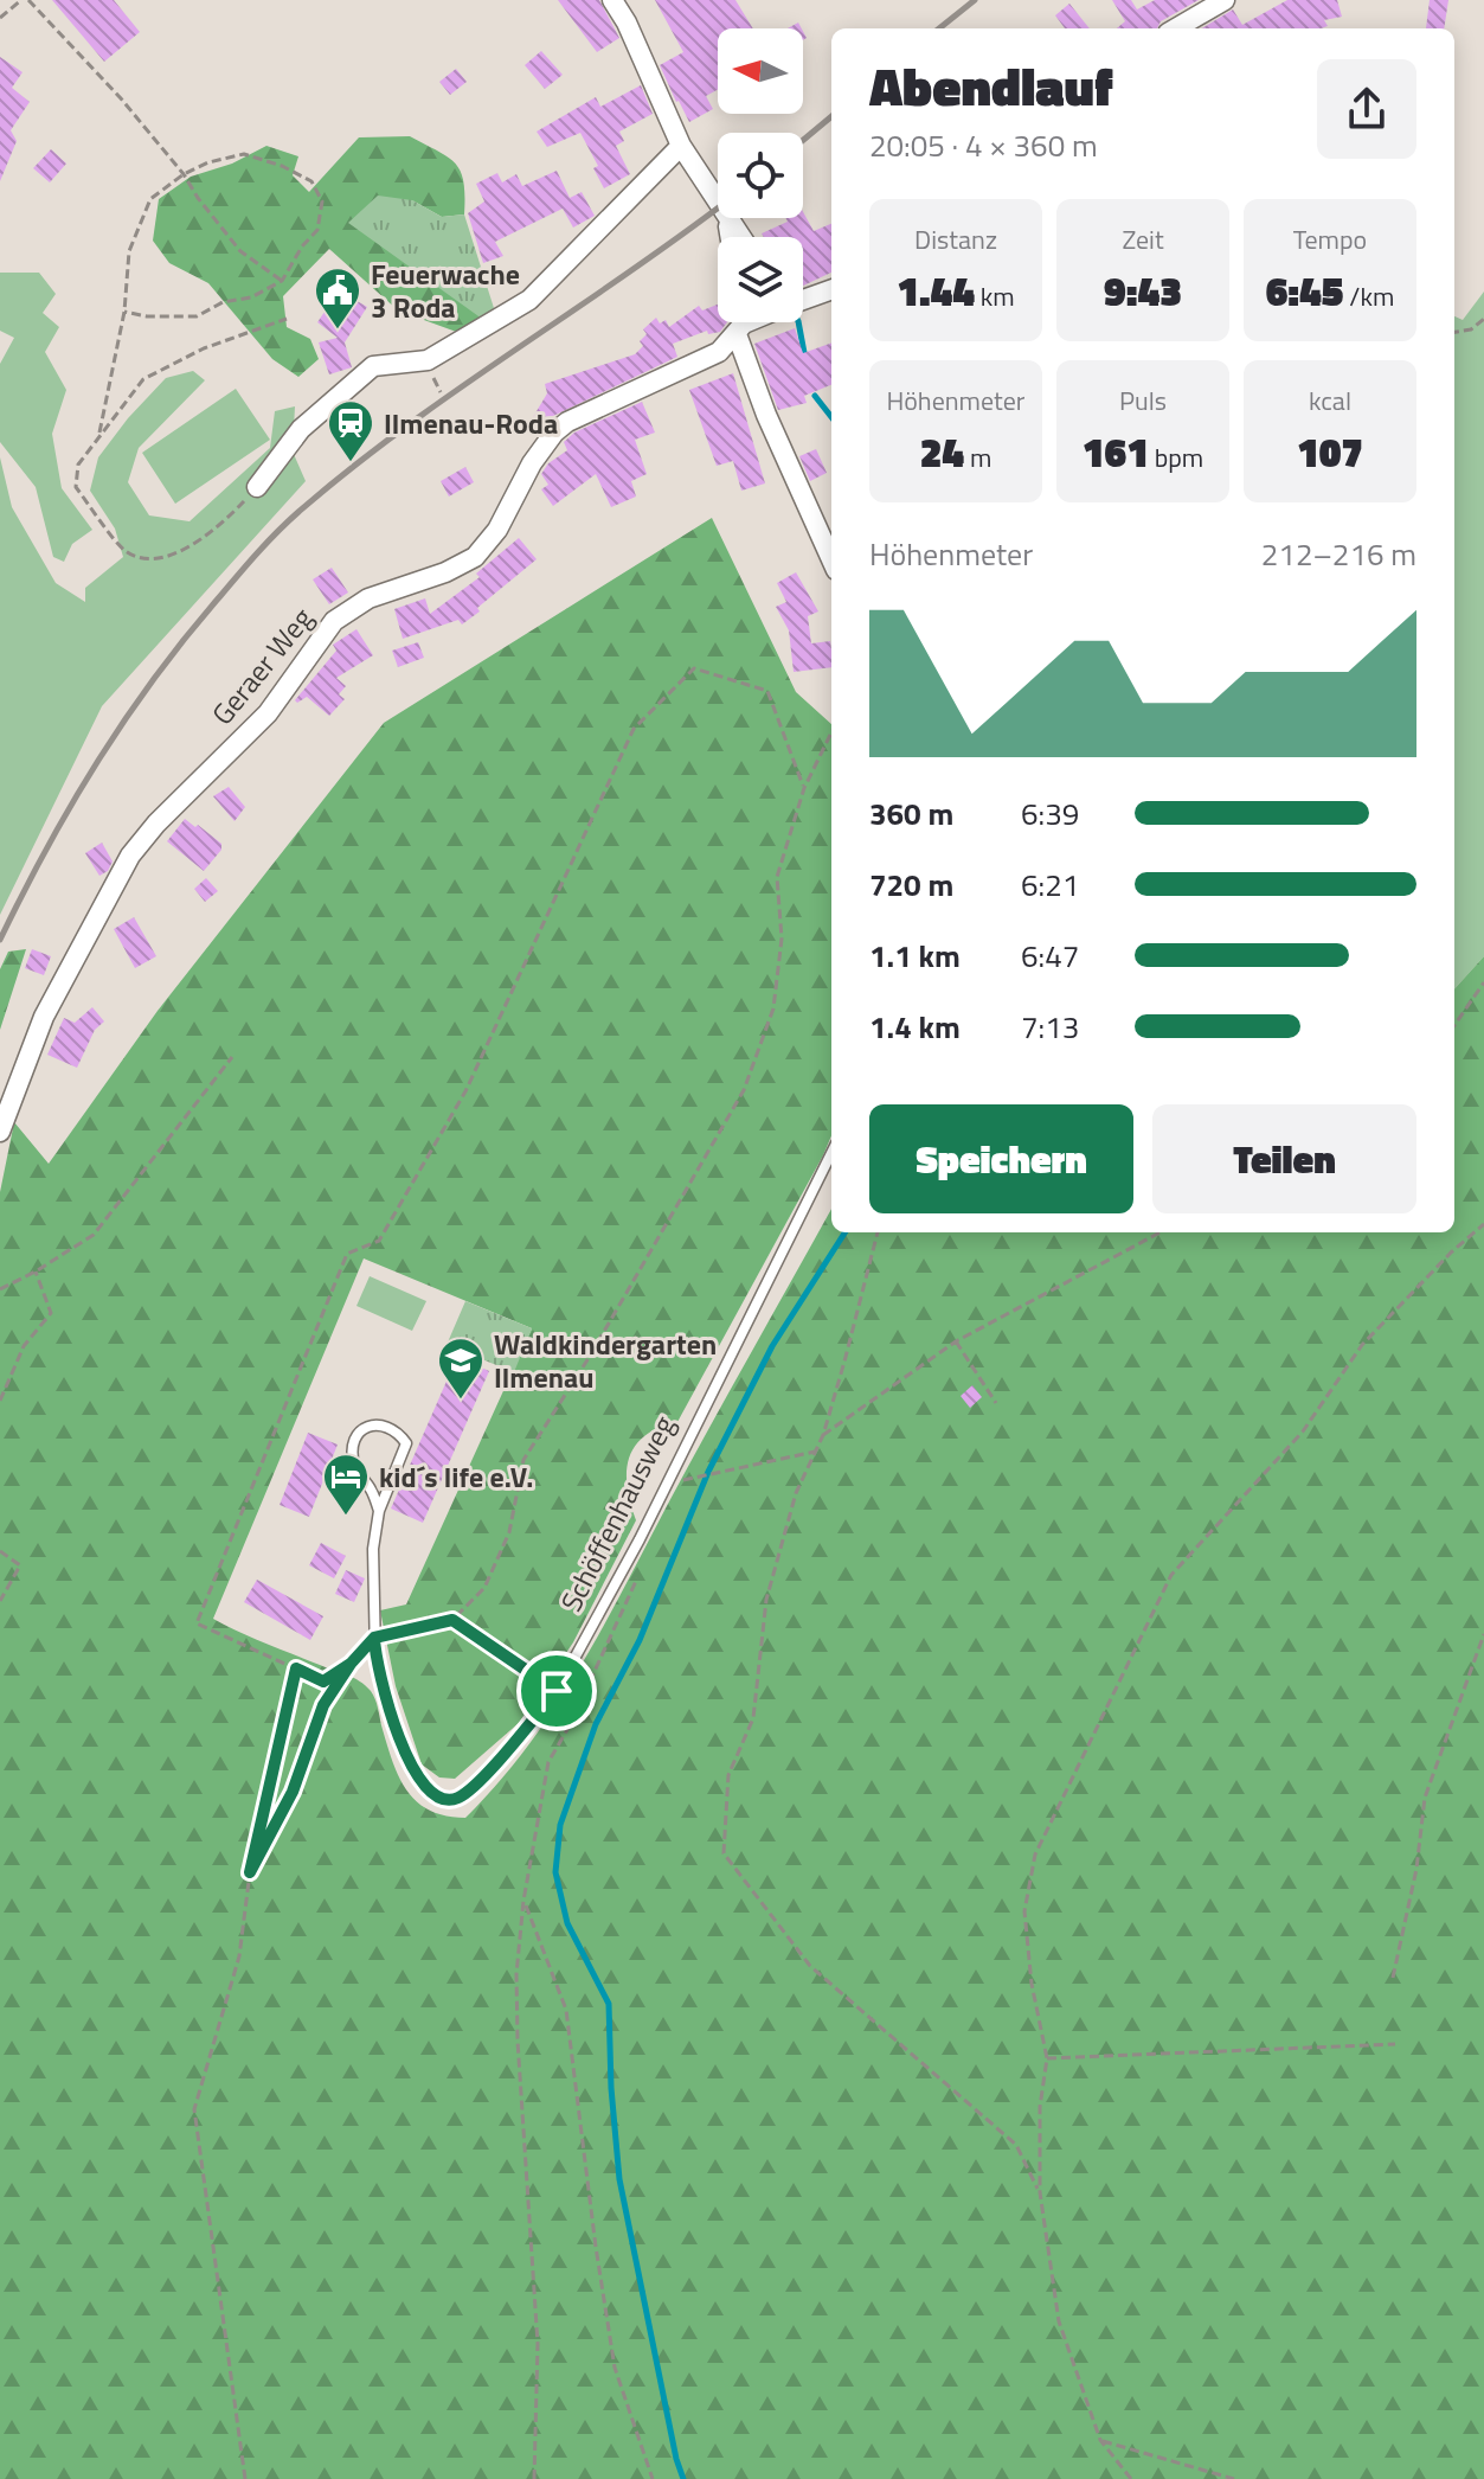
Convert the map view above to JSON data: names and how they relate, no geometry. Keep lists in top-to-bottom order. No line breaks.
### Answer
{"streets":{"street":["Geraer Weg"],"lane":["Schöffenhausweg"]},"places":{"public building":["Feuerwache 3 Roda"],"station":["Ilmenau-Roda"],"school or university":["Waldkindergarten Ilmenau"],"hotel":["kid´s life e.V."]},"north":"left","page":{"heading":["Abendlauf","20:05 · 4 × 360 m"],"stats":[["Distanz","1.44 km"],["Zeit","9:43"],["Tempo","6:45 /km"],["Höhenmeter","24 m"],["Puls","161 bpm"],["kcal","107"]],"chart":["Höhenmeter","212–216 m"],"list":[{"name":"360 m","note":"6:39"},{"name":"720 m","note":"6:21"},{"name":"1.1 km","note":"6:47"},{"name":"1.4 km","note":"7:13"}],"buttons":["Speichern","Teilen"]}}
